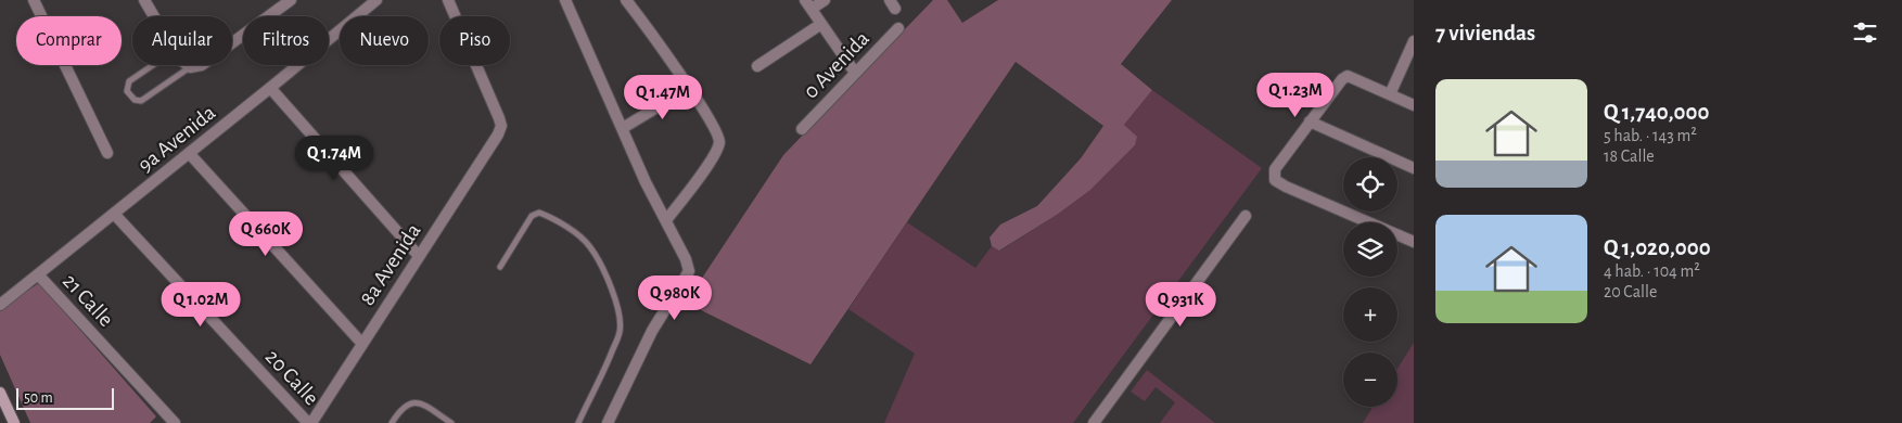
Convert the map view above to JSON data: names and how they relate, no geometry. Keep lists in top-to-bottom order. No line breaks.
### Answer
{"streets":{"street":["0 Avenida","9a Avenida","8a Avenida","21 Calle","20 Calle"]},"crossings":[["9a Avenida","21 Calle"],["9a Avenida","20 Calle"],["8a Avenida","20 Calle"]],"scale_bar":"50 m","page":{"heading":"7 viviendas","chip":["Comprar","Alquilar","Filtros","Nuevo","Piso"],"list":[{"name":"Q 1,740,000","note":"5 hab. · 143 m² · 18 Calle"},{"name":"Q 1,020,000","note":"4 hab. · 104 m² · 20 Calle"}],"price":["Q 1.23M","Q 1.47M","Q 1.74M","Q 660K","Q 980K","Q 1.02M","Q 931K"],"map_buttons":["+","−"],"scale":"50 m"}}
